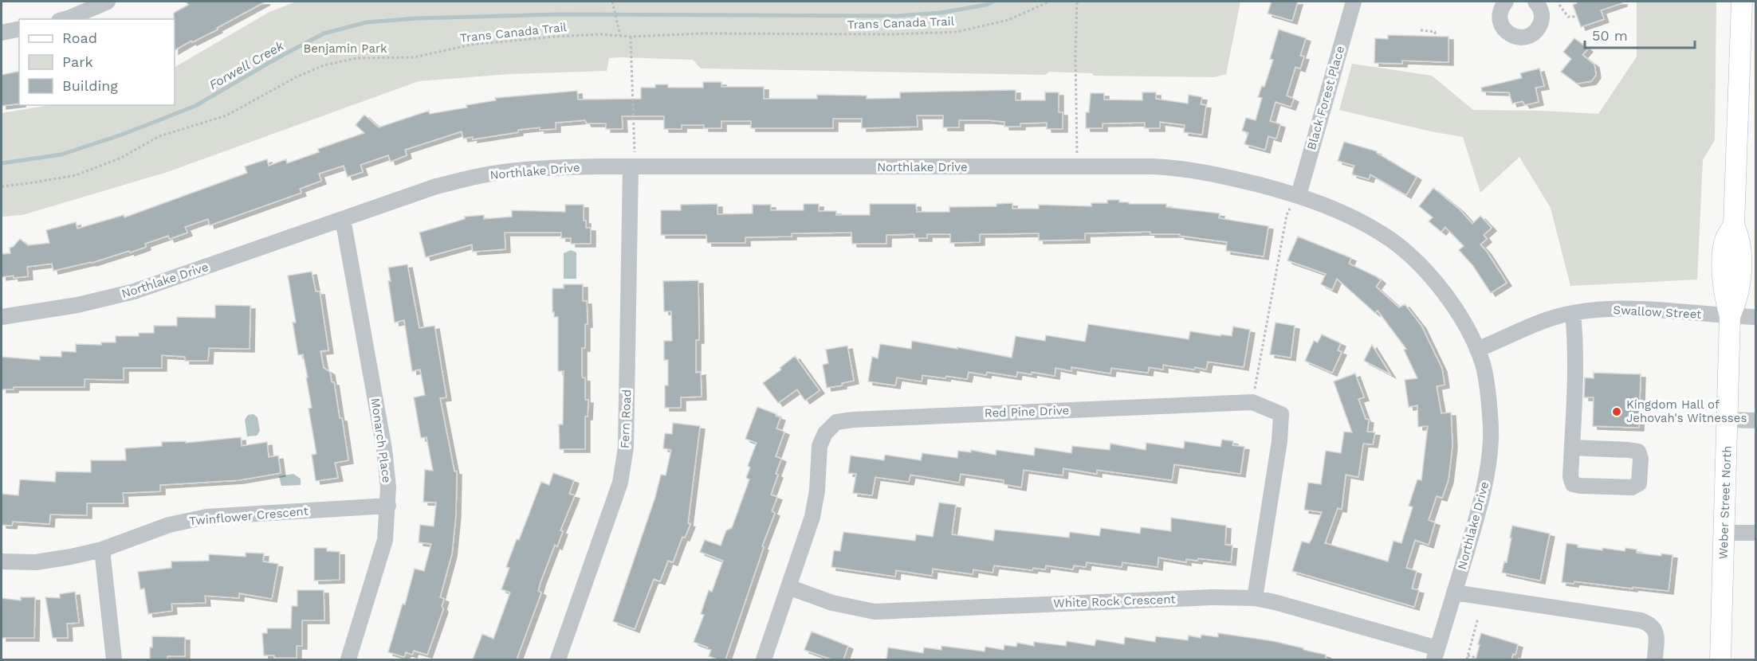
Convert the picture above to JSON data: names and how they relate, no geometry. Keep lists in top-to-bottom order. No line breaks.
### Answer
{"streets":{"main road":["Weber Street North"],"street":["Black Forest Place","Northlake Drive","Swallow Street","Red Pine Drive","Fern Road","Monarch Place","Twinflower Crescent","White Rock Crescent"],"path":["Trans Canada Trail"]},"crossings":[["Black Forest Place","Northlake Drive"],["Northlake Drive","Swallow Street"],["Northlake Drive","Fern Road"],["Northlake Drive","Monarch Place"],["Northlake Drive","White Rock Crescent"],["Swallow Street","Weber Street North"],["Red Pine Drive","White Rock Crescent"],["Monarch Place","Twinflower Crescent"]],"water":["Forwell Creek"],"parks":["Benjamin Park"],"places":["Kingdom Hall of Jehovah's Witnesses"],"legend":["Road","Park","Building"],"scale_bar":"50 m"}
